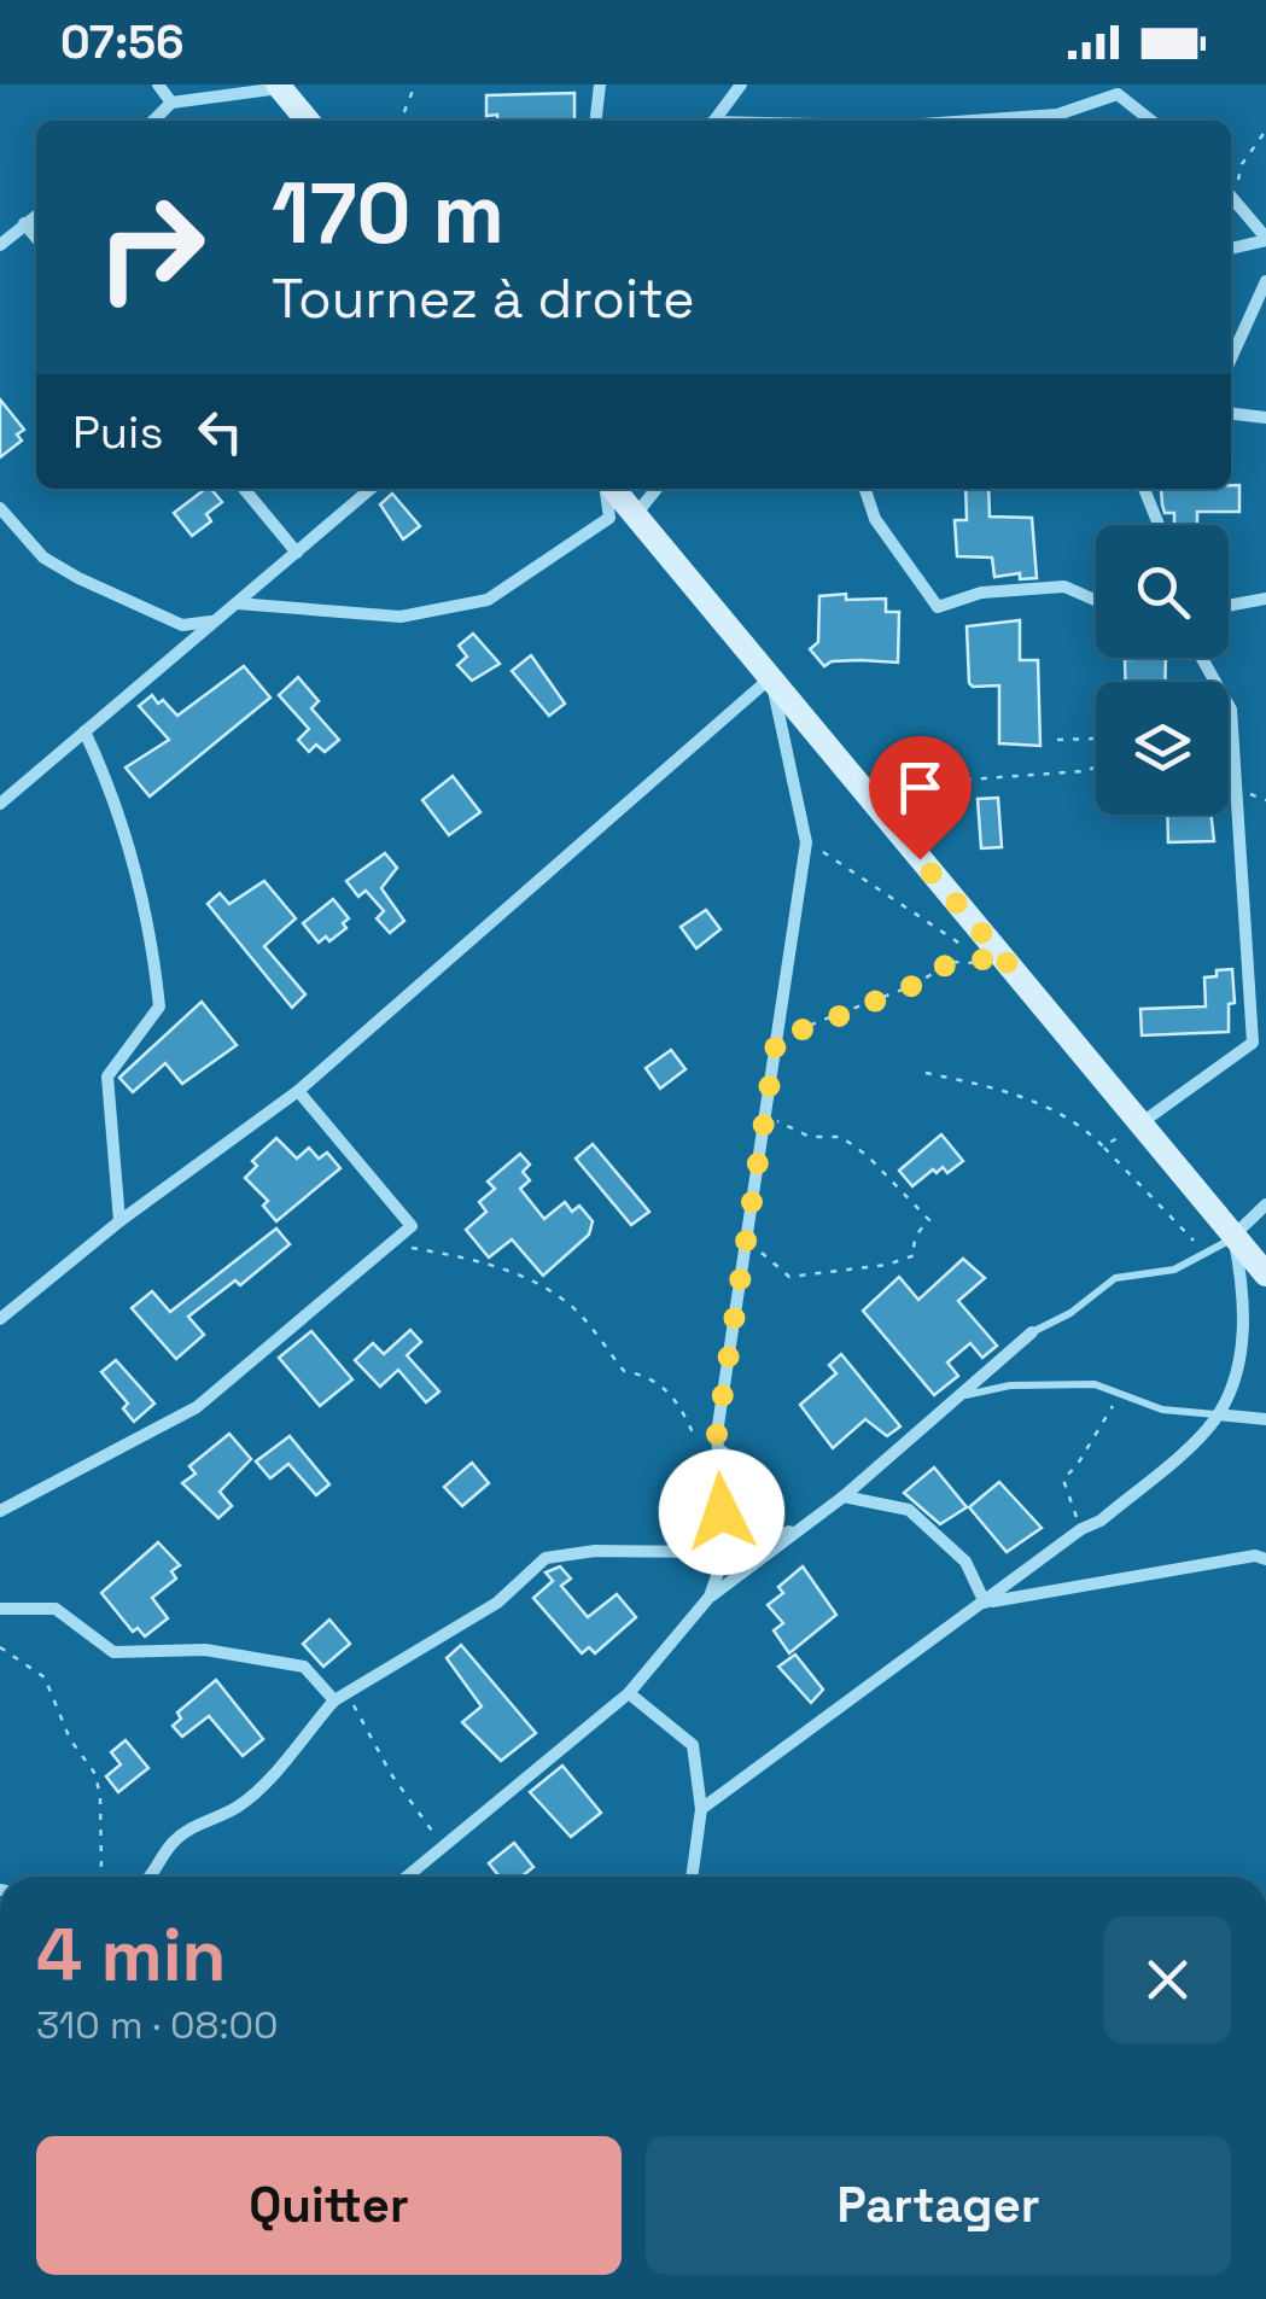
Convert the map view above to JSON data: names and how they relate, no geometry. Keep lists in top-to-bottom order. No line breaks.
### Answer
{"page":{"status":"07:56","turn":["170 m","Tournez à droite"],"then":"Puis","heading":["4 min","310 m · 08:00"],"buttons":["Quitter","Partager"]}}
